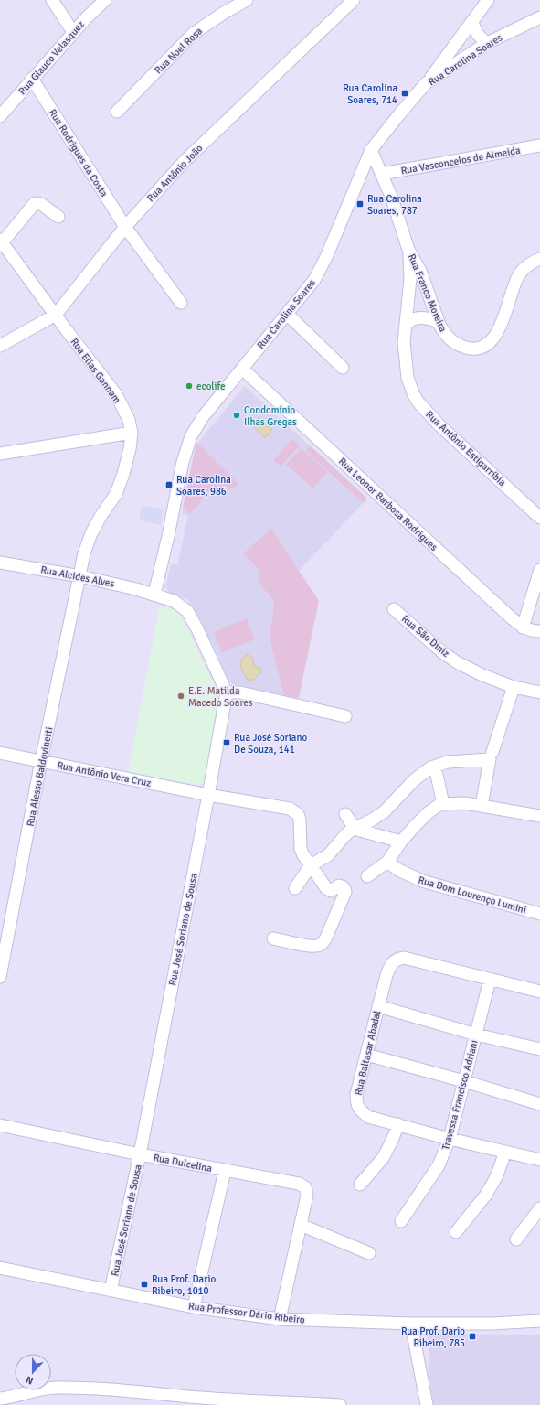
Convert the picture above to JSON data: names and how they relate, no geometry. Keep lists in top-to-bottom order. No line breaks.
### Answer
{"streets":{"street":["Rua Noel Rosa","Rua Glauco Velasquez","Rua Carolina Soares","Rua Rodrigues da Costa","Rua Vasconcelos de Almeida","Rua Antônio João","Rua Franco Moreira","Rua Elias Gannam","Rua Antônio Estigarríbia","Rua Leonor Barbosa Rodrigues","Rua Alcides Alves","Rua São Diniz","Rua Antônio Vera Cruz","Rua Alesso Baldovinetti","Rua Dom Lourenço Lumini","Rua José Soriano de Sousa","Rua Baltasar Abadal","Travessa Francisco Adriani","Rua Dulcelina","Rua Professor Dário Ribeiro"]},"crossings":[["Rua Glauco Velasquez","Rua Rodrigues da Costa"],["Rua Carolina Soares","Rua Franco Moreira"],["Rua Carolina Soares","Rua Leonor Barbosa Rodrigues"],["Rua Carolina Soares","Rua Alcides Alves"],["Rua Rodrigues da Costa","Rua Antônio João"],["Rua Vasconcelos de Almeida","Rua Franco Moreira"],["Rua Antônio João","Rua Elias Gannam"],["Rua Franco Moreira","Rua Antônio Estigarríbia"],["Rua Elias Gannam","Rua Alcides Alves"],["Rua Elias Gannam","Rua Alesso Baldovinetti"],["Rua Alcides Alves","Rua Alesso Baldovinetti"],["Rua Antônio Vera Cruz","Rua Alesso Baldovinetti"],["Rua Antônio Vera Cruz","Rua José Soriano de Sousa"],["Rua José Soriano de Sousa","Rua Dulcelina"],["Rua José Soriano de Sousa","Rua Professor Dário Ribeiro"],["Rua Baltasar Abadal","Travessa Francisco Adriani"]],"places":{"transit":["Rua Carolina Soares, 714","Rua Carolina Soares, 787","Rua Carolina Soares, 986","Rua José Soriano De Souza, 141","Rua Prof. Dario Ribeiro, 1010","Rua Prof. Dario Ribeiro, 785"],"other":["ecolife","Condomínio Ilhas Gregas","E.E. Matilda Macedo Soares"]},"north":"bottom"}
